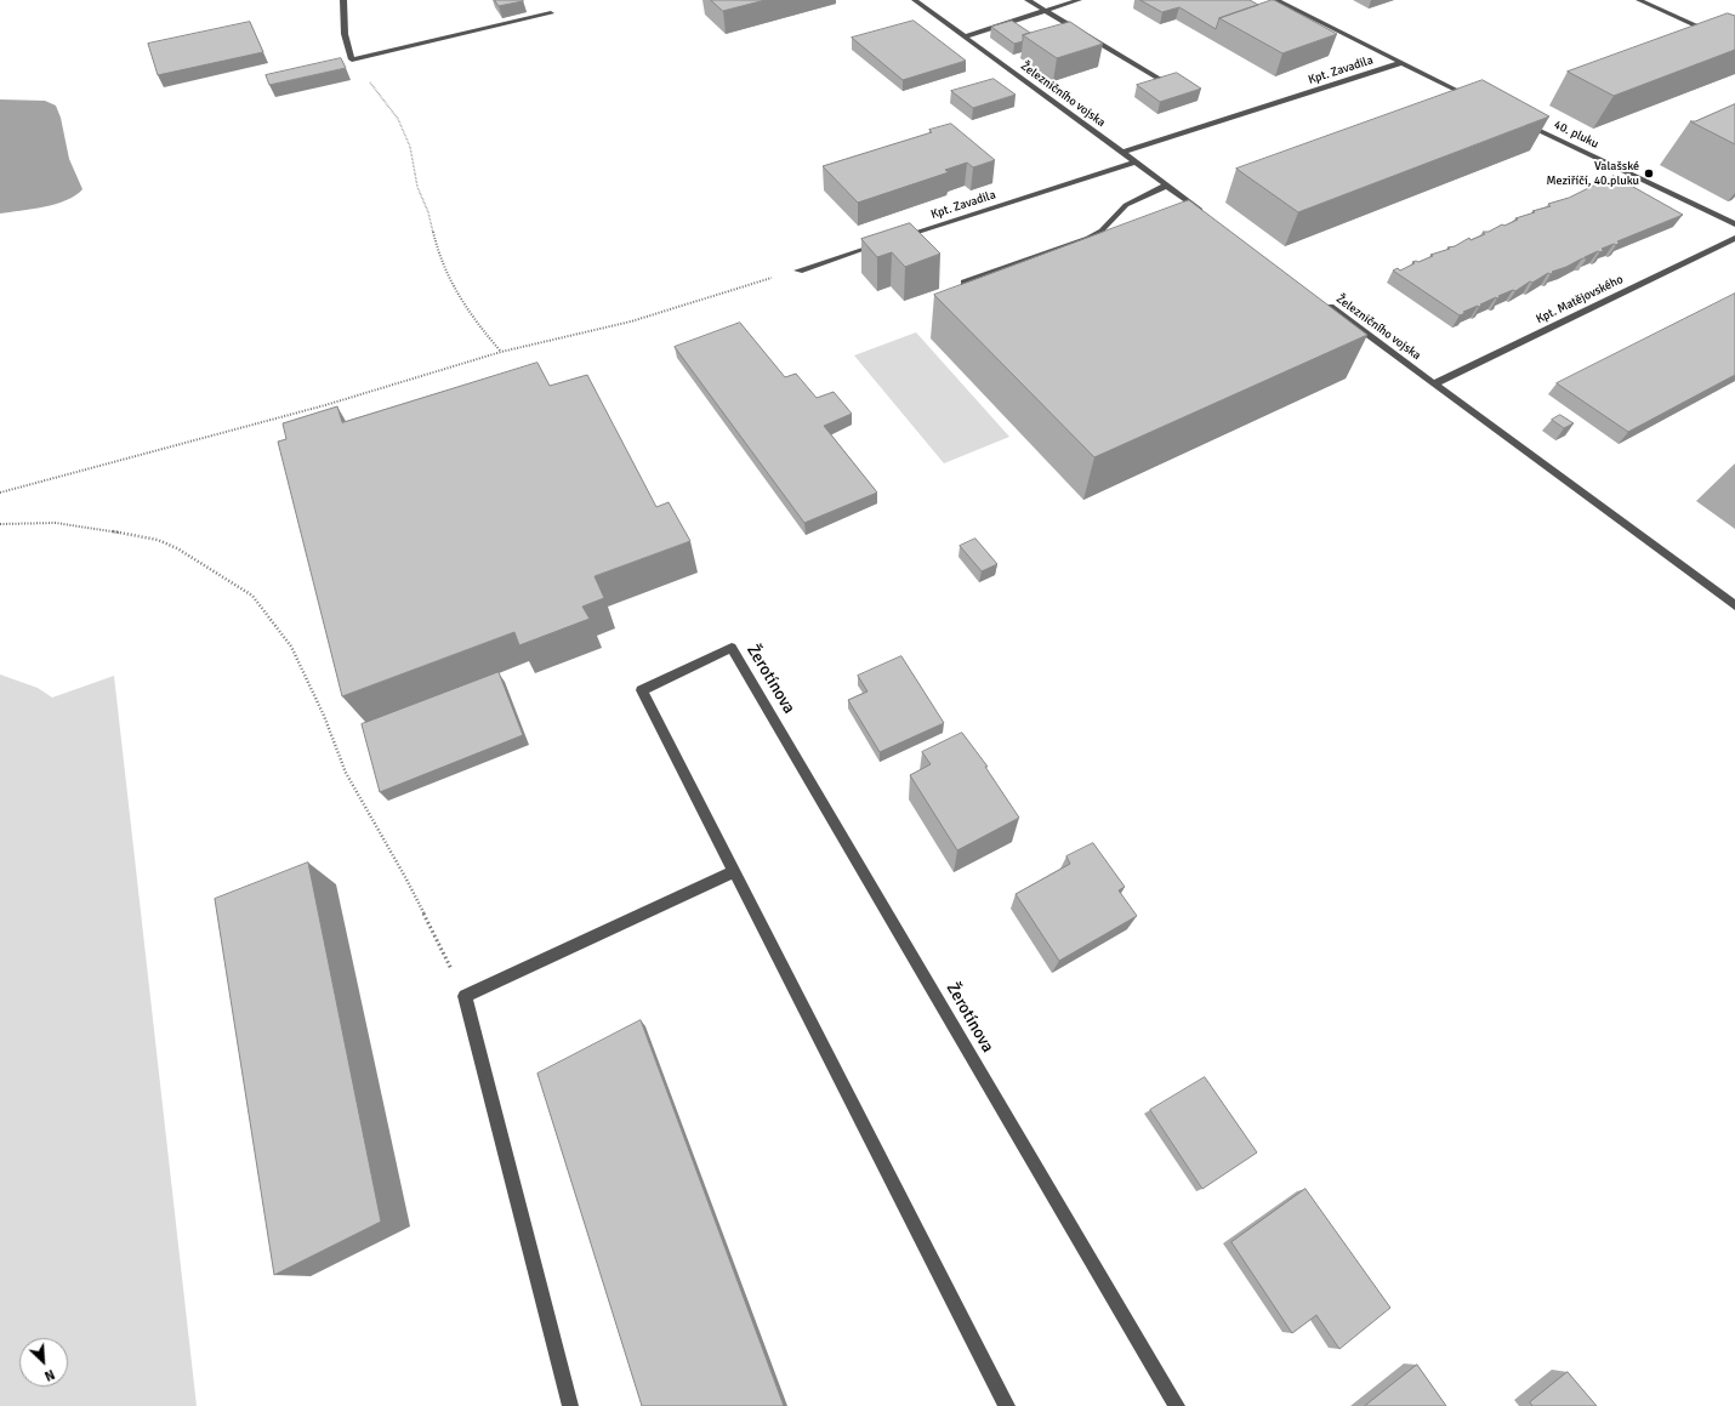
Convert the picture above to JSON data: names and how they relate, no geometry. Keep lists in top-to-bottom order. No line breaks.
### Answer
{"streets":{"street":["Kpt. Zavadila","Železničního vojska","40. pluku","Kpt. Matějovského","Žerotínova"]},"crossings":[["Kpt. Zavadila","Železničního vojska"],["Železničního vojska","Kpt. Matějovského"]],"places":["Valašské Meziříčí, 40.pluku"],"north":"bottom right"}
